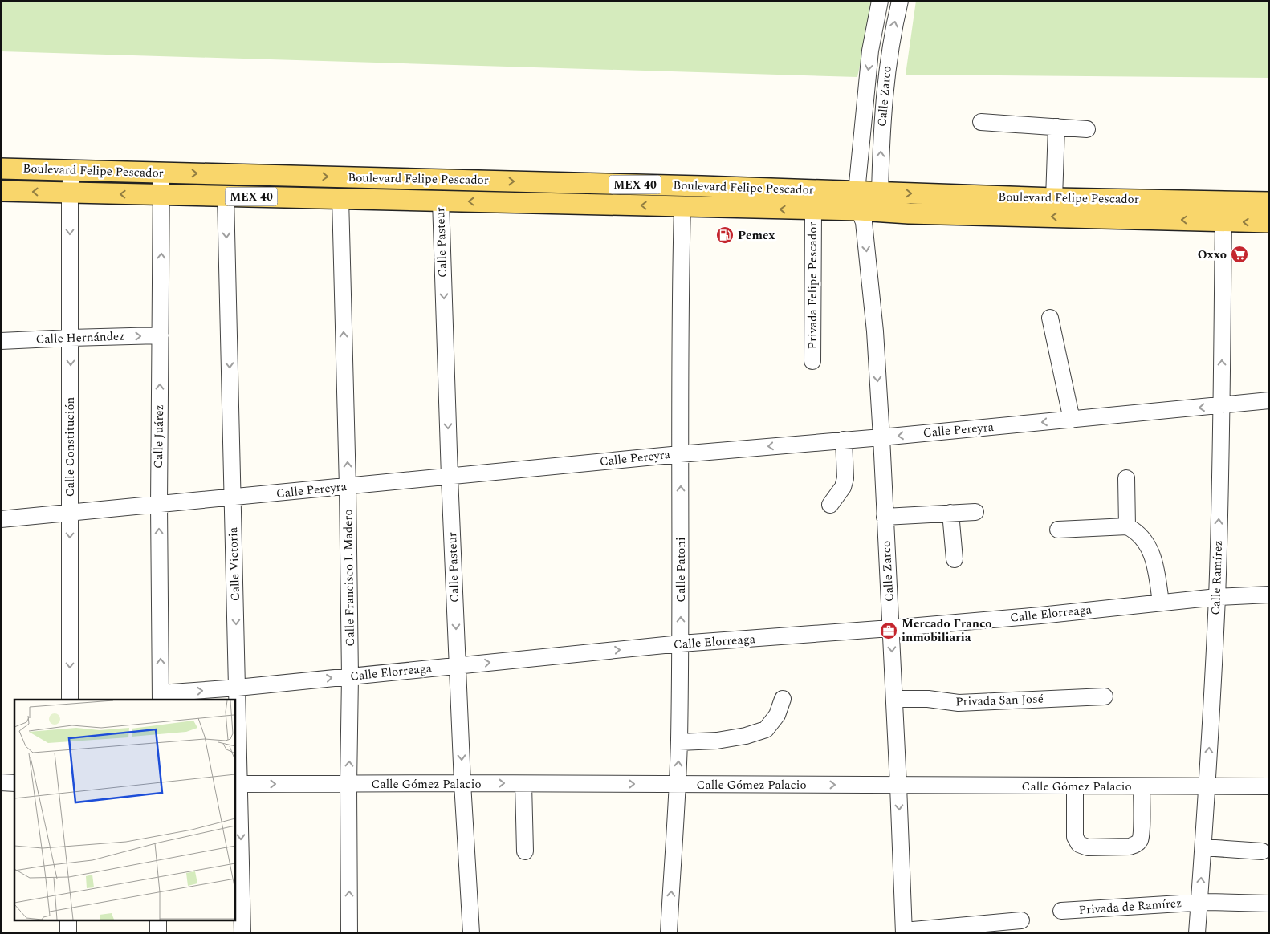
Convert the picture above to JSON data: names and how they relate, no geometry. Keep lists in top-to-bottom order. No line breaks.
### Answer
{"streets":{"main road":["Boulevard Felipe Pescador","MEX 40"],"street":["Calle Zarco","Calle Pasteur","Privada Felipe Pescador","Calle Hernández","Calle Pereyra","Calle Juárez","Calle Constitución","Calle Victoria","Calle Patoni","Calle Francisco I. Madero","Calle Ramírez","Calle Elorreaga","Privada San José","Calle Gómez Palacio","Privada de Ramírez"]},"crossings":[["Calle Zarco","Boulevard Felipe Pescador"],["Calle Zarco","Calle Pereyra"],["Calle Zarco","Calle Elorreaga"],["Calle Zarco","Privada San José"],["Calle Zarco","Calle Gómez Palacio"],["Boulevard Felipe Pescador","Calle Pasteur"],["Boulevard Felipe Pescador","Privada Felipe Pescador"],["Boulevard Felipe Pescador","Calle Juárez"],["Boulevard Felipe Pescador","Calle Constitución"],["Boulevard Felipe Pescador","Calle Victoria"],["Boulevard Felipe Pescador","Calle Patoni"],["Boulevard Felipe Pescador","Calle Francisco I. Madero"],["Boulevard Felipe Pescador","Calle Ramírez"],["Calle Pasteur","Calle Pereyra"],["Calle Pasteur","Calle Elorreaga"],["Calle Pasteur","Calle Gómez Palacio"],["Calle Hernández","Calle Juárez"],["Calle Hernández","Calle Constitución"],["Calle Pereyra","Calle Juárez"],["Calle Pereyra","Calle Constitución"],["Calle Pereyra","Calle Victoria"],["Calle Pereyra","Calle Patoni"],["Calle Pereyra","Calle Francisco I. Madero"],["Calle Pereyra","Calle Ramírez"],["Calle Juárez","Calle Elorreaga"],["Calle Victoria","Calle Elorreaga"],["Calle Victoria","Calle Gómez Palacio"],["Calle Patoni","Calle Elorreaga"],["Calle Patoni","Calle Gómez Palacio"],["Calle Francisco I. Madero","Calle Elorreaga"],["Calle Francisco I. Madero","Calle Gómez Palacio"],["Calle Ramírez","Calle Elorreaga"],["Calle Ramírez","Calle Gómez Palacio"],["Calle Ramírez","Privada de Ramírez"]],"one_way":["Calle Pasteur","Calle Hernández","Calle Juárez","Calle Constitución","Calle Victoria","Calle Patoni","Calle Francisco I. Madero","Calle Ramírez","Calle Elorreaga","Calle Gómez Palacio"],"places":{"fuel station":["Pemex"],"supermarket":["Oxxo"],"office":["Mercado Franco inmobiliaria"]}}
